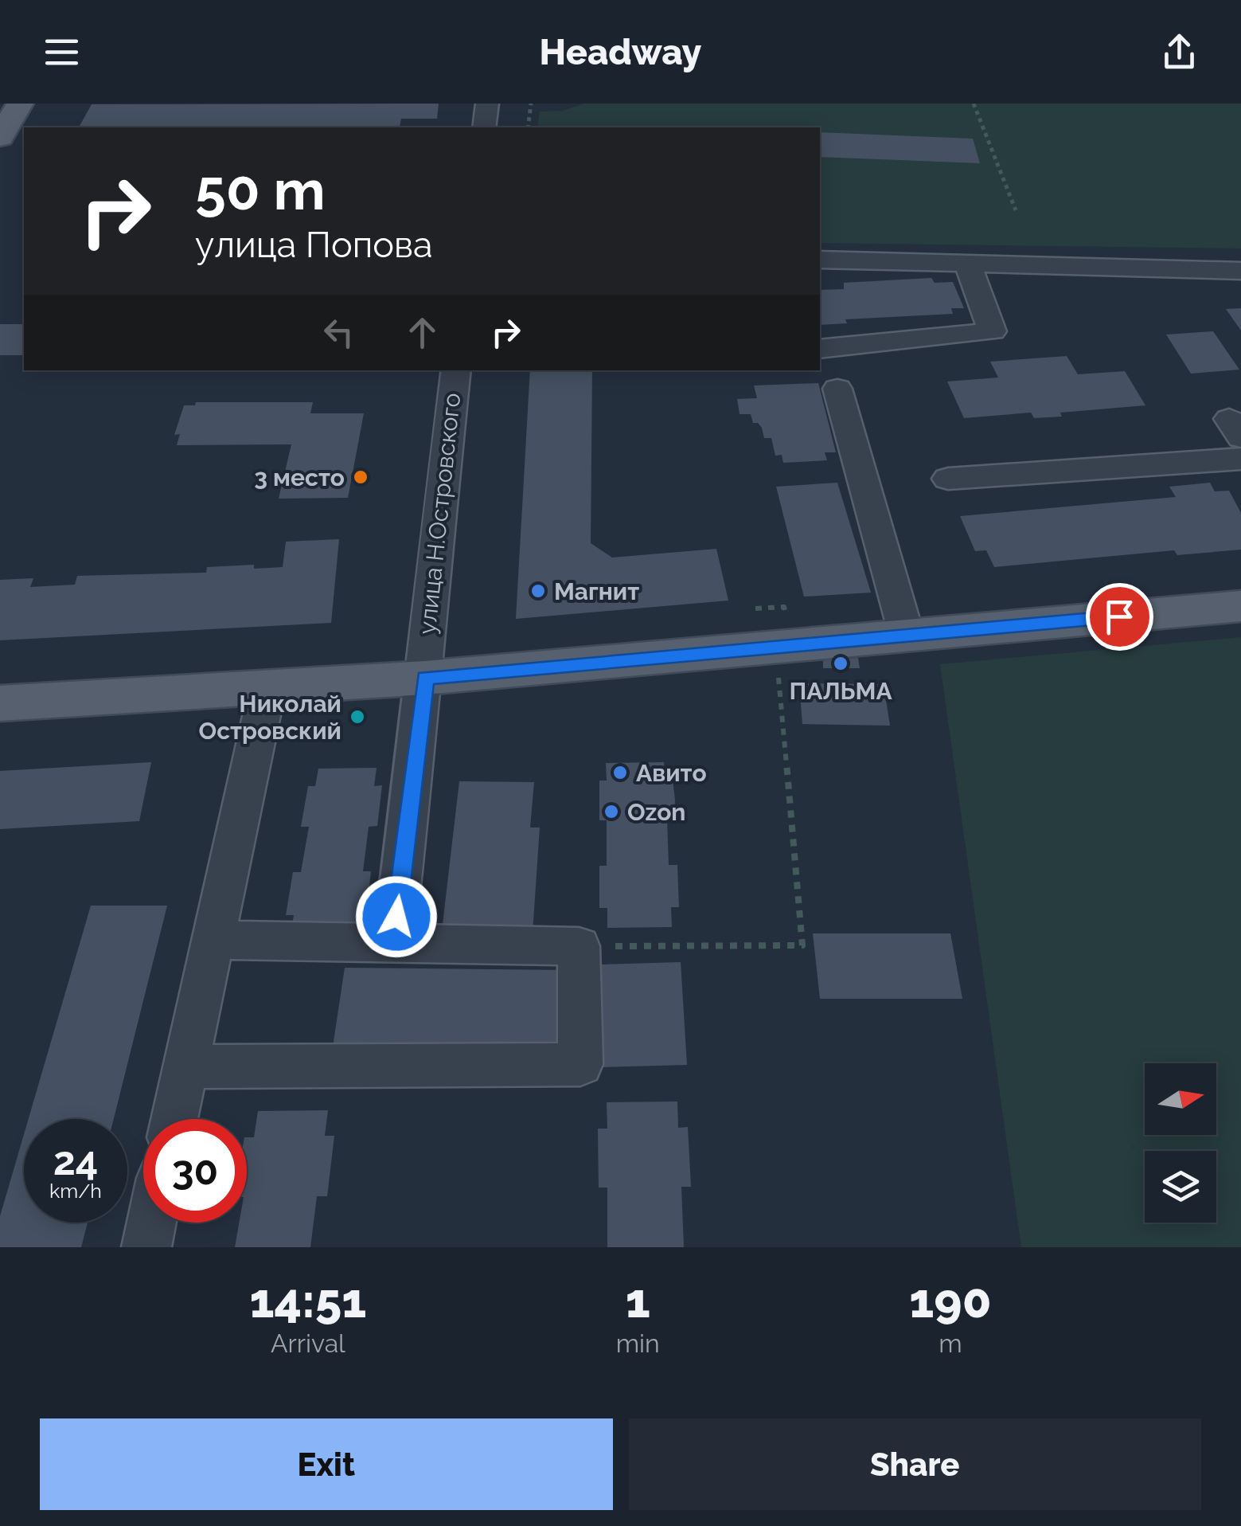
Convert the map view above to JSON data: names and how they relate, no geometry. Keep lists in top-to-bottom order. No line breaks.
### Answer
{"streets":{"street":["улица Н.Островского"]},"places":["3 место","Магнит","ПАЛЬМА","Николай Островский","Авито","Ozon"],"north":"right","page":{"header":"Headway","turn":["50 m","улица Попова"],"speed":"24 km/h","limit":"30","eta":["14:51","Arrival","1","min","190","m"],"buttons":["Exit","Share"]}}
